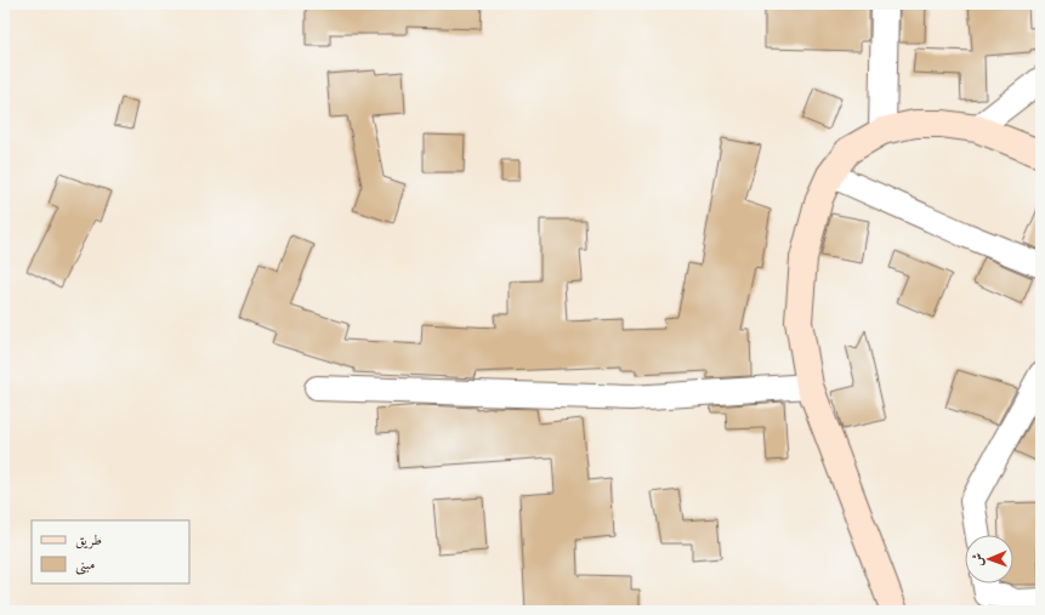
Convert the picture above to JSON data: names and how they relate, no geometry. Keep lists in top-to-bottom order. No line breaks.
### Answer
{"legend":["طريق","مبنى"],"north":"left"}
